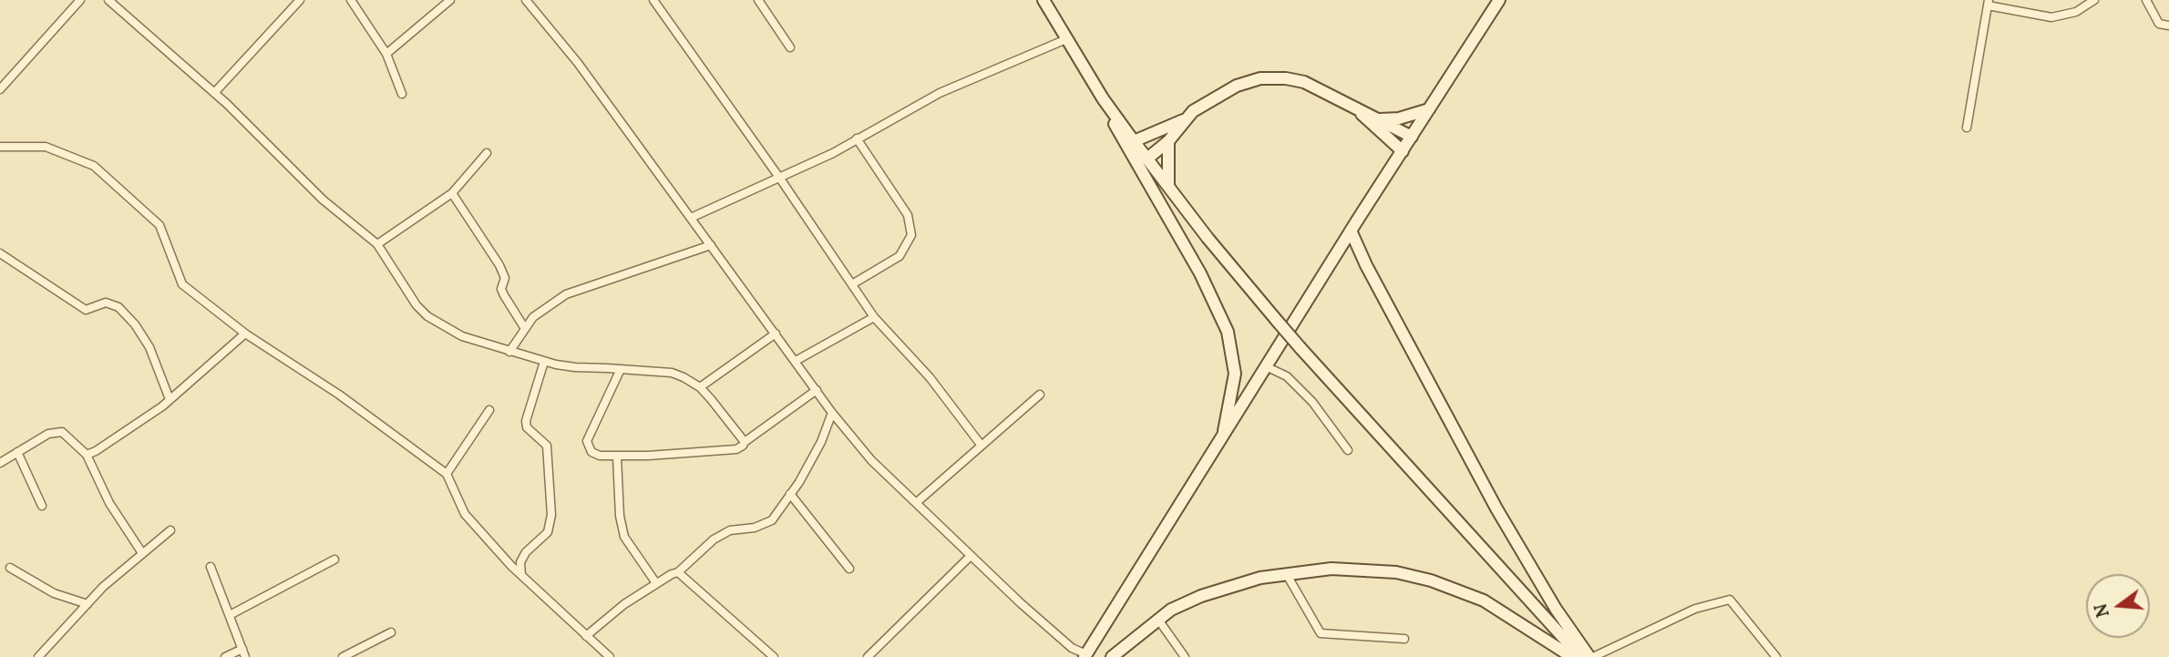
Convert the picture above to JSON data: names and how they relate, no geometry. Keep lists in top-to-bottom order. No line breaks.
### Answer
{"north":"left"}
